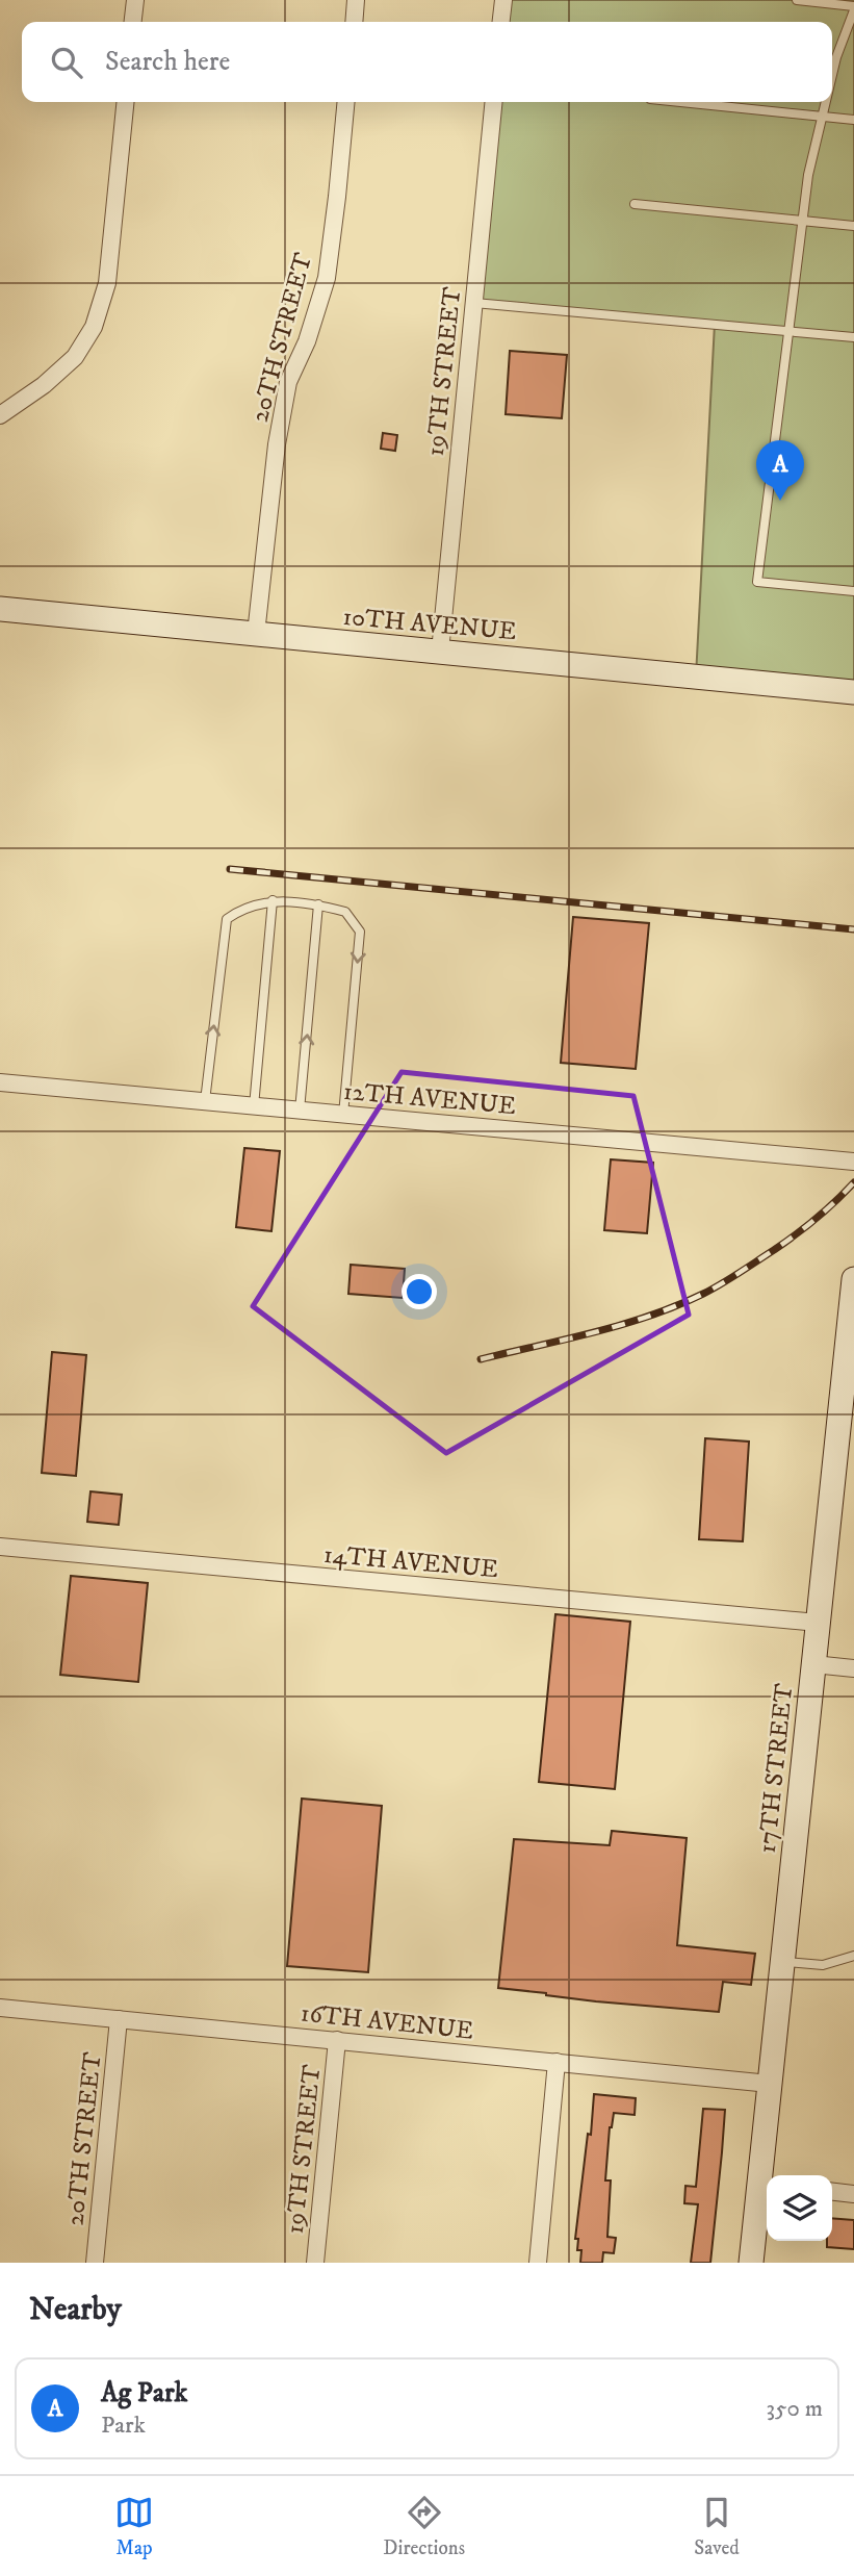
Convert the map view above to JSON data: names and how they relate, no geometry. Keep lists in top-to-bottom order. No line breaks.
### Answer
{"streets":{"main road":["10TH AVENUE","17TH STREET"],"street":["20TH STREET","19TH STREET","12TH AVENUE","14TH AVENUE","16TH AVENUE"]},"crossings":[["20TH STREET","10TH AVENUE"],["20TH STREET","16TH AVENUE"],["19TH STREET","10TH AVENUE"],["19TH STREET","16TH AVENUE"],["14TH AVENUE","17TH STREET"],["17TH STREET","16TH AVENUE"]],"page":{"search":"Search here","pins":"A","heading":"Nearby","list":[{"mark":"A","name":"Ag Park","note":"Park","value":"350 m"}],"nav":["Map","Directions","Saved"]}}
